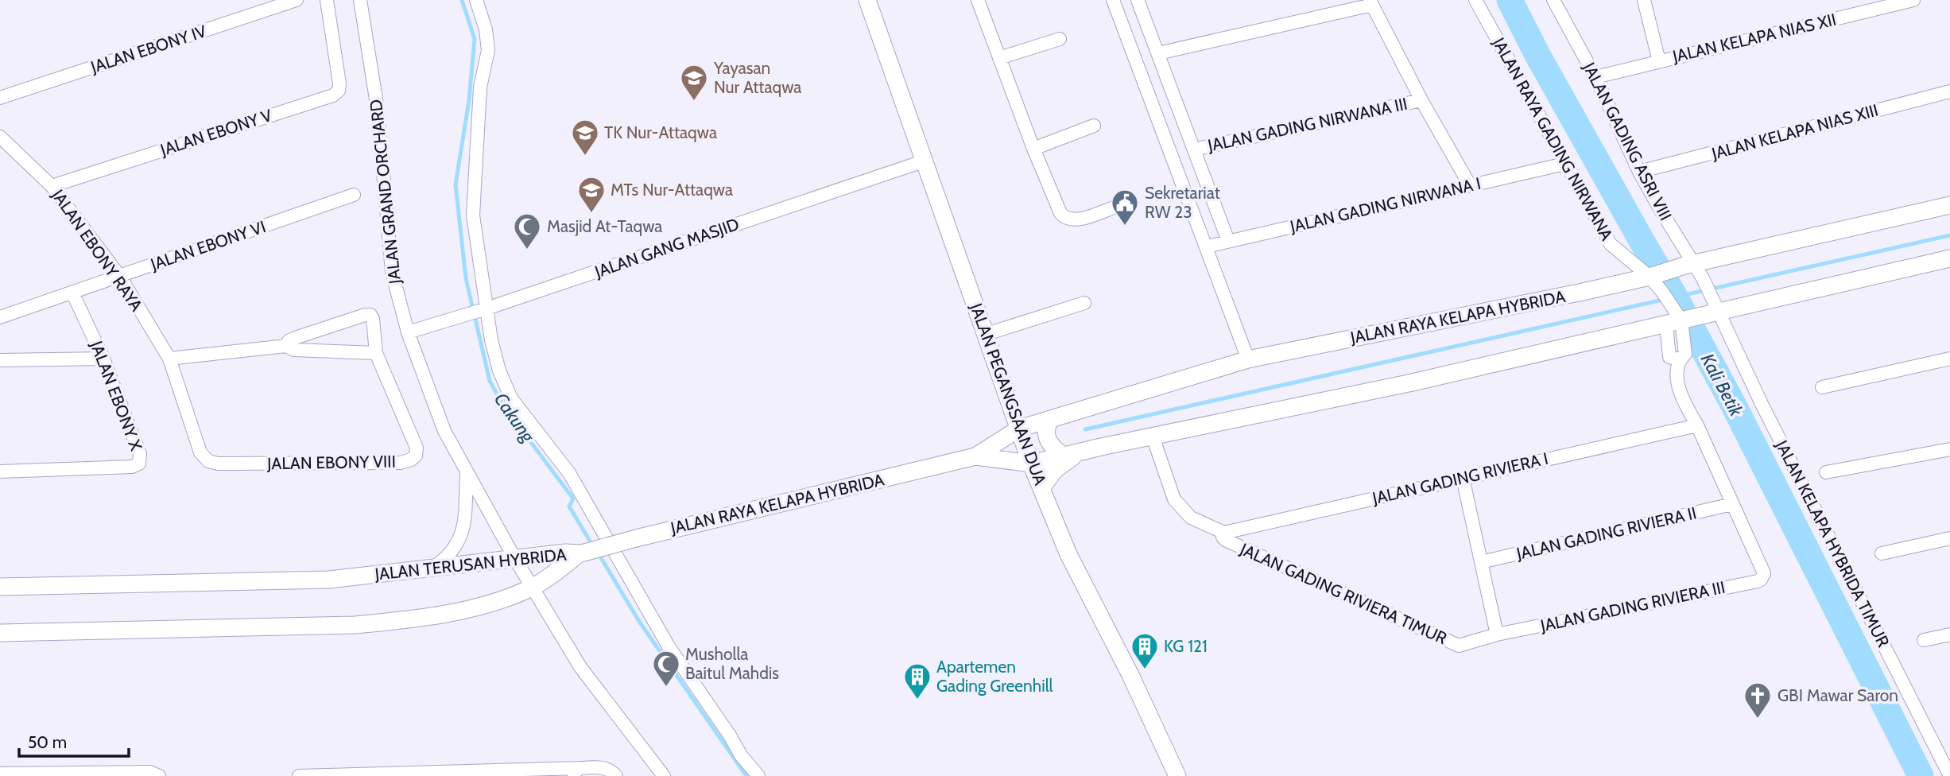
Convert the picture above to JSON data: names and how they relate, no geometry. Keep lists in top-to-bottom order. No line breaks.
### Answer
{"streets":{"main road":["JALAN RAYA KELAPA HYBRIDA","JALAN PEGANGSAAN DUA","JALAN TERUSAN HYBRIDA"],"street":["JALAN KELAPA NIAS XII","JALAN EBONY IV","JALAN GADING NIRWANA III","JALAN KELAPA NIAS XIII","JALAN EBONY V","JALAN RAYA GADING NIRWANA","JALAN GADING ASRI VIII","JALAN GRAND ORCHARD","JALAN GADING NIRWANA I","JALAN EBONY VI","JALAN GANG MASJID","JALAN EBONY RAYA","JALAN EBONY X","JALAN EBONY VIII","JALAN GADING RIVIERA I","JALAN GADING RIVIERA II","JALAN KELAPA HYBRIDA TIMUR","JALAN GADING RIVIERA TIMUR","JALAN GADING RIVIERA III"]},"crossings":[["JALAN KELAPA NIAS XII","JALAN GADING ASRI VIII"],["JALAN KELAPA NIAS XIII","JALAN GADING ASRI VIII"],["JALAN EBONY V","JALAN EBONY RAYA"],["JALAN RAYA GADING NIRWANA","JALAN GADING NIRWANA I"],["JALAN RAYA GADING NIRWANA","JALAN RAYA KELAPA HYBRIDA"],["JALAN GADING ASRI VIII","JALAN RAYA KELAPA HYBRIDA"],["JALAN GADING ASRI VIII","JALAN KELAPA HYBRIDA TIMUR"],["JALAN GRAND ORCHARD","JALAN GANG MASJID"],["JALAN GRAND ORCHARD","JALAN TERUSAN HYBRIDA"],["JALAN EBONY VI","JALAN EBONY RAYA"],["JALAN EBONY VI","JALAN EBONY X"],["JALAN GANG MASJID","JALAN PEGANGSAAN DUA"],["JALAN EBONY RAYA","JALAN EBONY VIII"],["JALAN RAYA KELAPA HYBRIDA","JALAN PEGANGSAAN DUA"],["JALAN RAYA KELAPA HYBRIDA","JALAN KELAPA HYBRIDA TIMUR"],["JALAN RAYA KELAPA HYBRIDA","JALAN TERUSAN HYBRIDA"],["JALAN RAYA KELAPA HYBRIDA","JALAN GADING RIVIERA TIMUR"],["JALAN GADING RIVIERA I","JALAN GADING RIVIERA TIMUR"],["JALAN GADING RIVIERA II","JALAN GADING RIVIERA III"],["JALAN GADING RIVIERA TIMUR","JALAN GADING RIVIERA III"]],"water":["Kali Betik","Cakung"],"places":{"school or university":["Yayasan Nur Attaqwa","TK Nur-Attaqwa","MTs Nur-Attaqwa"],"public building":["Sekretariat RW 23"],"mosque":["Masjid At-Taqwa","Musholla Baitul Mahdis"],"building":["KG 121","Apartemen Gading Greenhill"],"church":["GBI Mawar Saron"]},"scale_bar":"50 m"}
